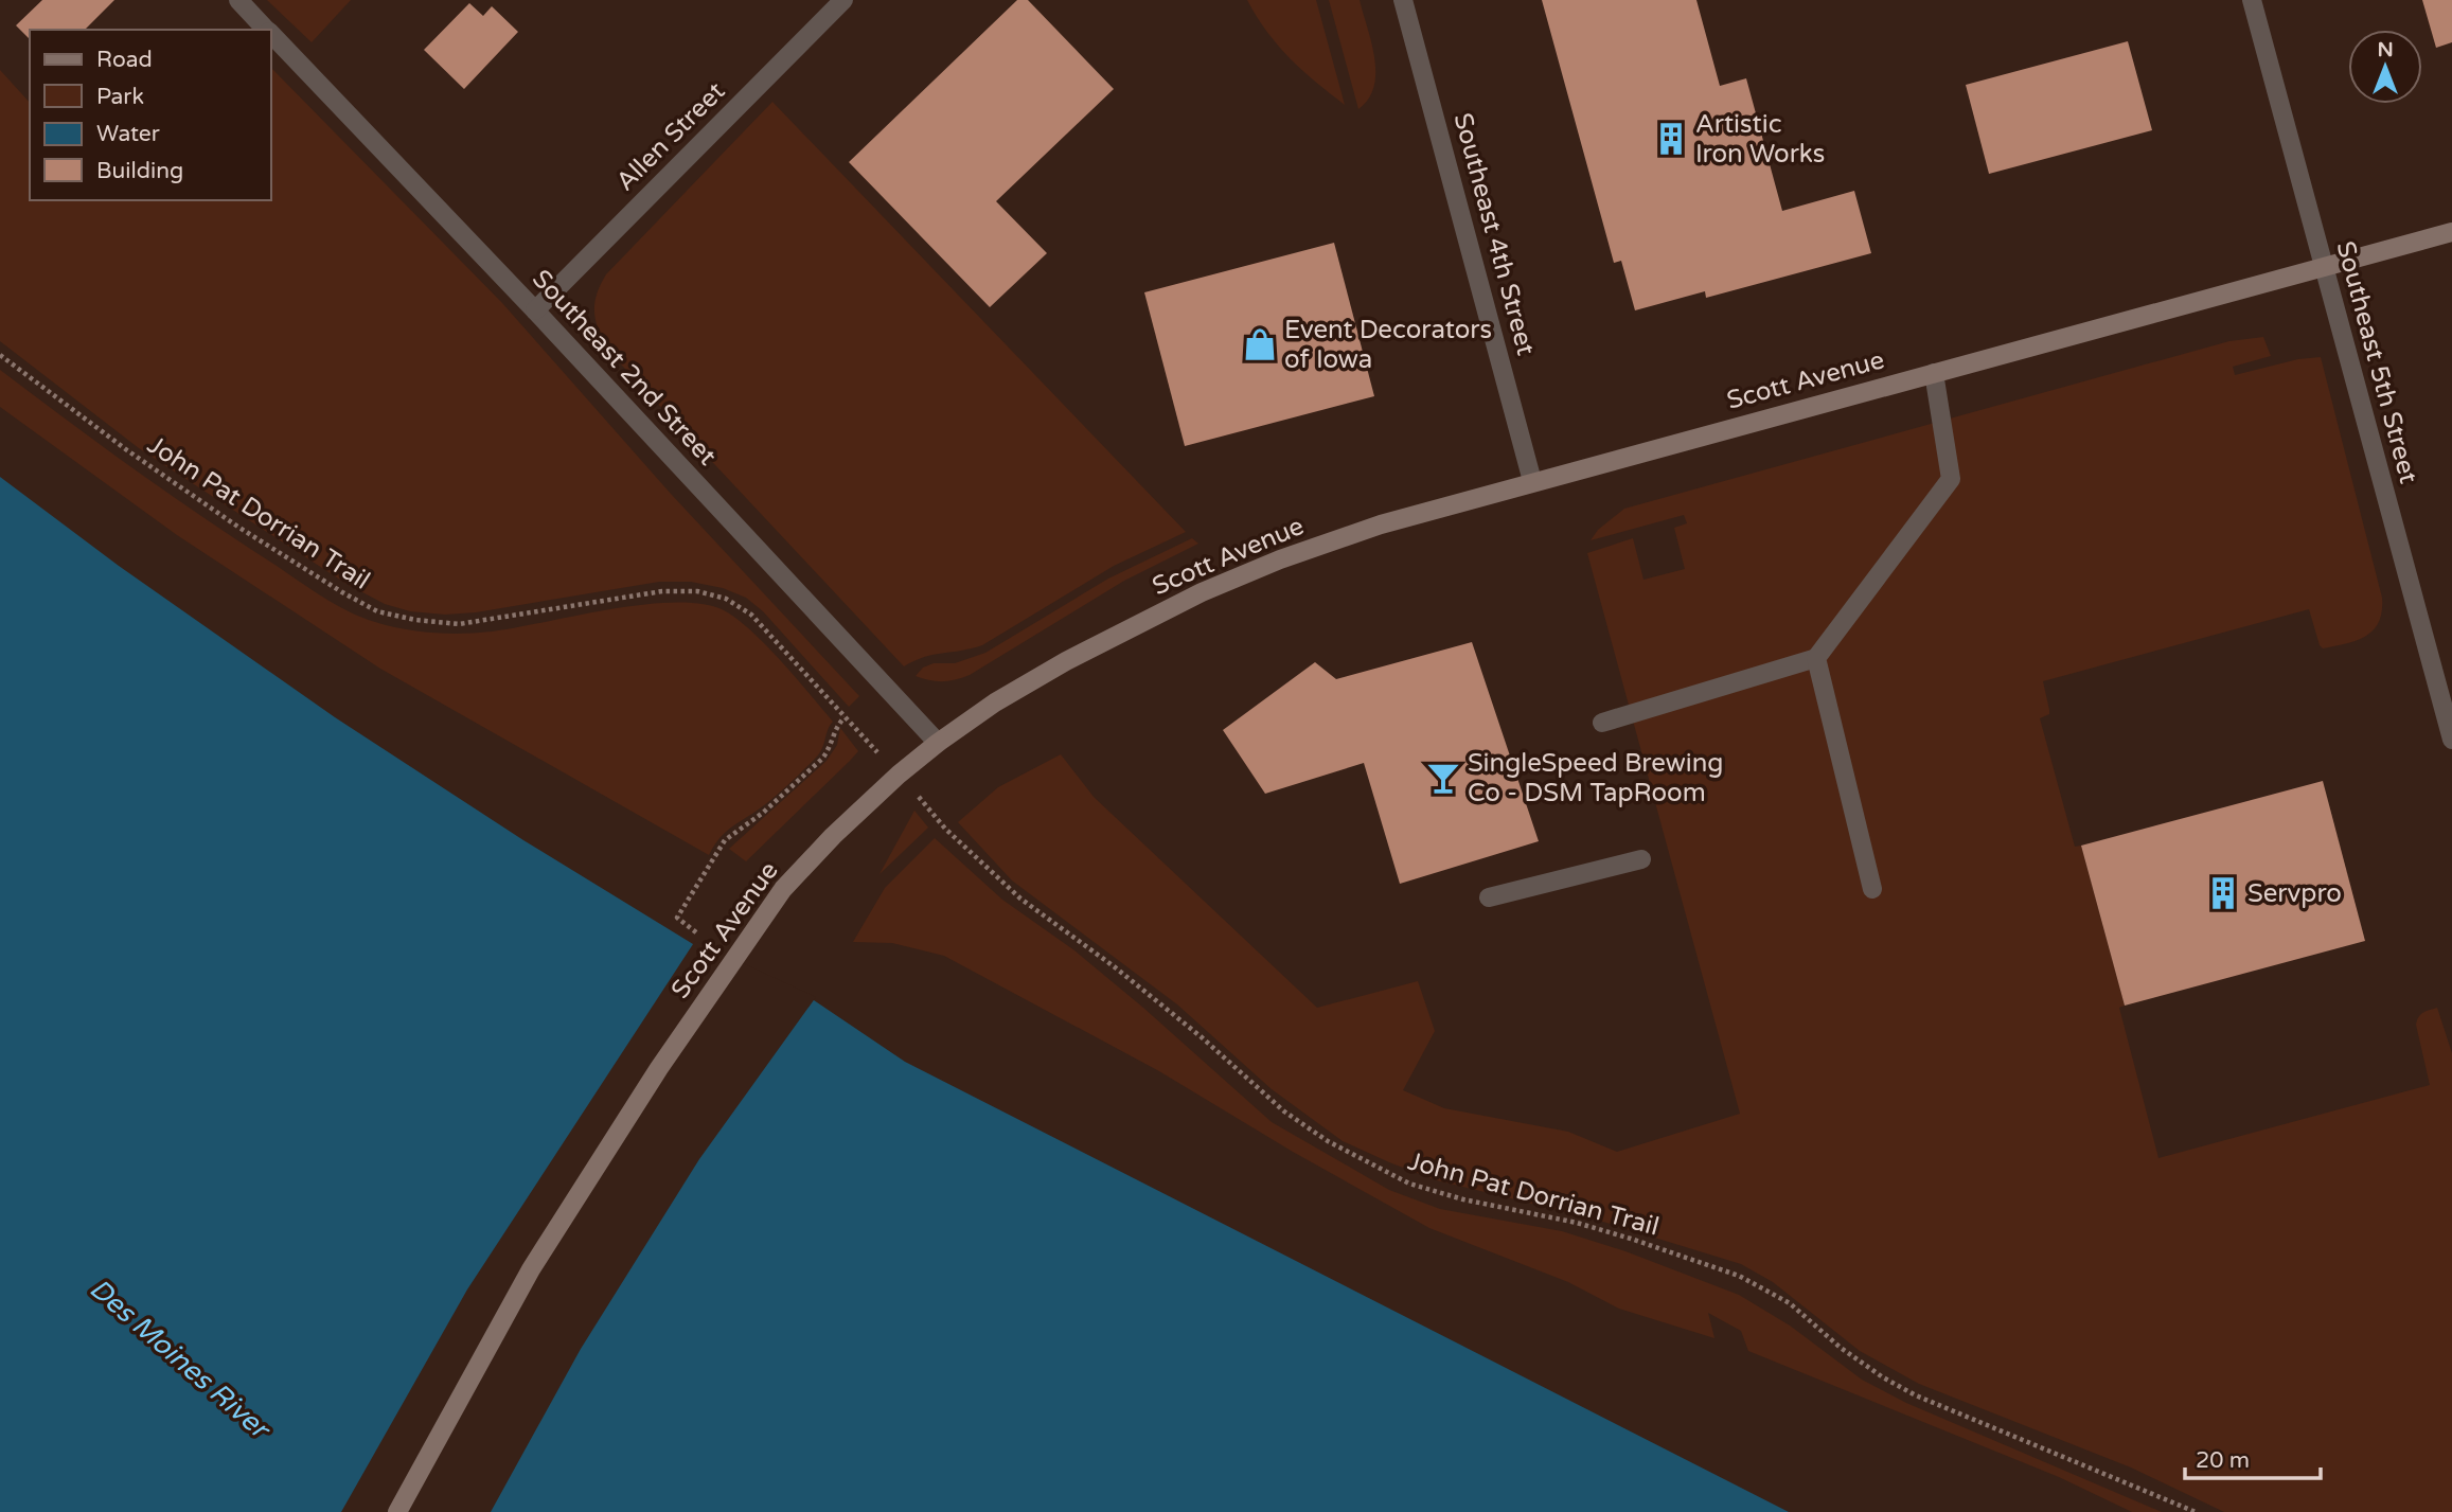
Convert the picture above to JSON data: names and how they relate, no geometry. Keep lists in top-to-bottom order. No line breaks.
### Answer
{"streets":{"main road":["Scott Avenue"],"street":["Allen Street","Southeast 4th Street","Southeast 5th Street","Southeast 2nd Street"],"path":["John Pat Dorrian Trail"]},"crossings":[["Allen Street","Southeast 2nd Street"],["Southeast 4th Street","Scott Avenue"],["Southeast 5th Street","Scott Avenue"],["Southeast 2nd Street","Scott Avenue"]],"water":["Des Moines River"],"places":{"building":["Artistic Iron Works","Servpro"],"shop":["Event Decorators of Iowa"],"bar":["SingleSpeed Brewing Co - DSM TapRoom"]},"legend":["Road","Park","Water","Building"],"scale_bar":"20 m","north":"top"}
